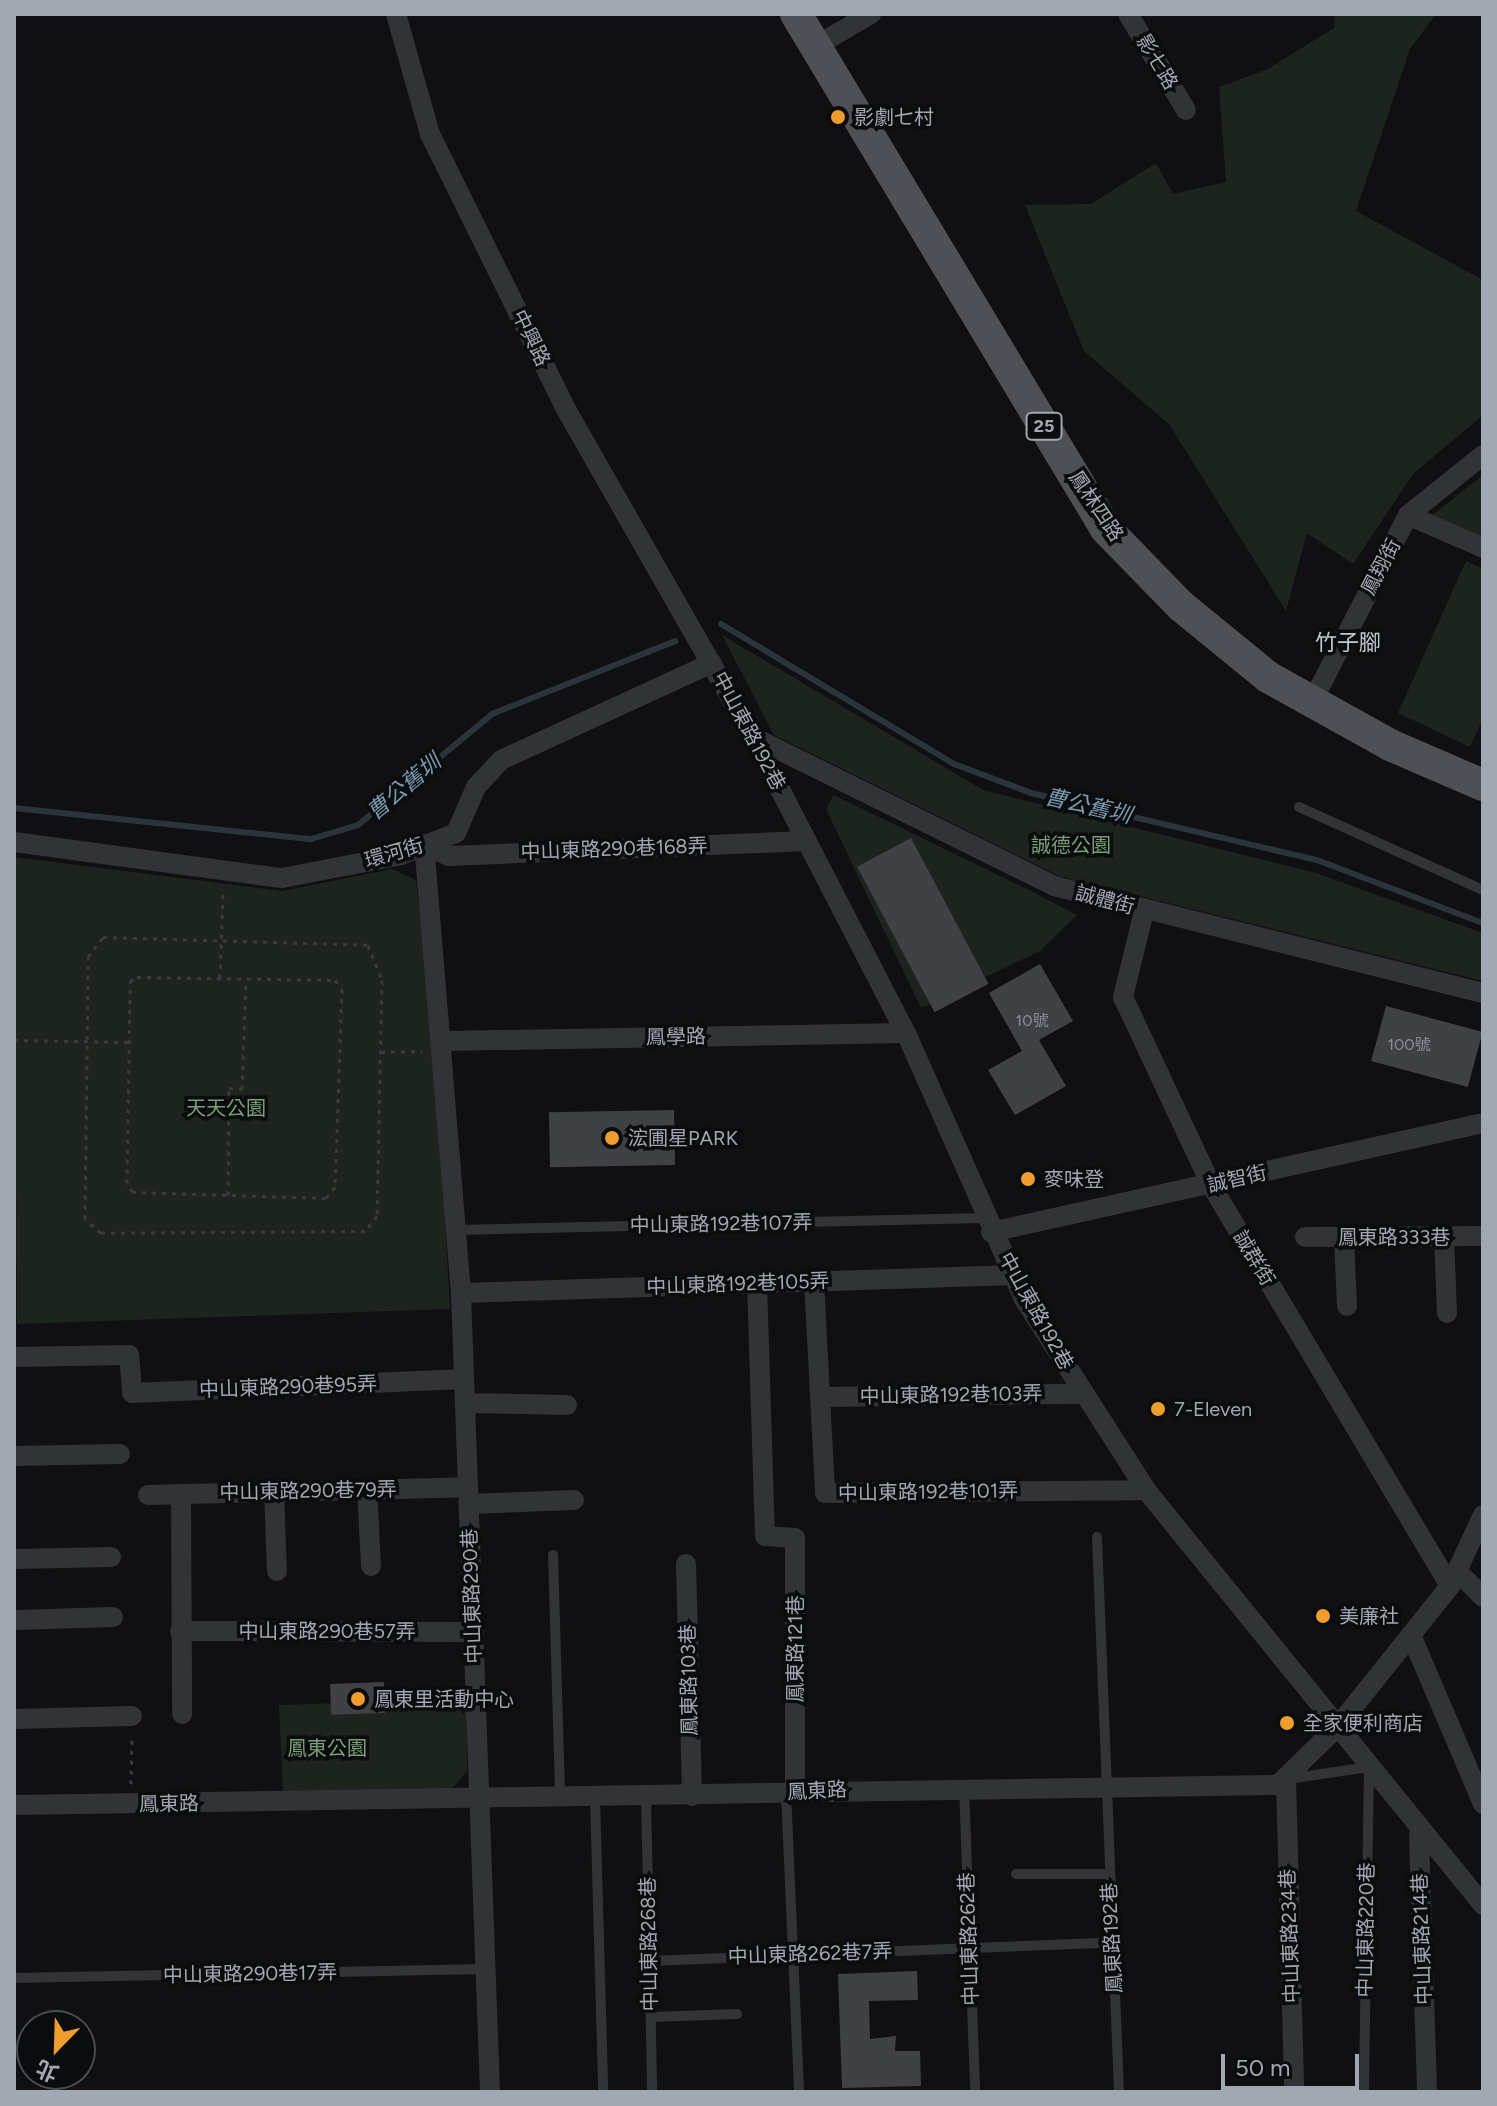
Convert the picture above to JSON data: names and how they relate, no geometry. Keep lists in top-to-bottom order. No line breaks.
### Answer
{"streets":{"main road":["25","鳳林四路"],"street":["影七路","中興路","鳳翔街","中山東路192巷","中山東路290巷168弄","環河街","誠體街","鳳學路","誠智街","鳳東路333巷","誠群街","中山東路192巷105弄","中山東路290巷95弄","中山東路192巷103弄","中山東路290巷79弄","中山東路192巷101弄","中山東路290巷","中山東路290巷57弄","鳳東路121巷","鳳東路103巷","鳳東路","中山東路234巷","中山東路214巷"],"lane":["中山東路192巷107弄","中山東路220巷","鳳東路192巷","中山東路262巷","中山東路268巷","中山東路262巷7弄","中山東路290巷17弄"]},"crossings":[["中興路","中山東路192巷"],["中興路","環河街"],["25","鳳林四路"],["鳳林四路","鳳翔街"],["中山東路192巷","中山東路290巷168弄"],["中山東路192巷","環河街"],["中山東路192巷","誠體街"],["中山東路192巷","鳳學路"],["中山東路192巷","誠智街"],["中山東路192巷","中山東路192巷107弄"],["中山東路192巷","中山東路192巷105弄"],["中山東路192巷","中山東路192巷103弄"],["中山東路192巷","中山東路192巷101弄"],["中山東路192巷","中山東路220巷"],["中山東路192巷","中山東路214巷"],["中山東路290巷168弄","環河街"],["中山東路290巷168弄","中山東路290巷"],["環河街","中山東路290巷"],["誠體街","誠群街"],["鳳學路","中山東路290巷"],["誠智街","中山東路192巷107弄"],["誠智街","誠群街"],["中山東路192巷107弄","中山東路290巷"],["中山東路192巷105弄","中山東路192巷101弄"],["中山東路192巷105弄","中山東路290巷"],["中山東路192巷105弄","鳳東路121巷"],["中山東路290巷95弄","中山東路290巷"],["中山東路192巷103弄","中山東路192巷101弄"],["中山東路290巷79弄","中山東路290巷"],["中山東路290巷","中山東路290巷57弄"],["中山東路290巷","鳳東路"],["中山東路290巷","中山東路290巷17弄"],["鳳東路121巷","鳳東路"],["鳳東路103巷","鳳東路"],["鳳東路","中山東路234巷"],["鳳東路","鳳東路192巷"],["鳳東路","中山東路262巷"],["鳳東路","中山東路268巷"],["鳳東路192巷","中山東路262巷7弄"],["中山東路262巷","中山東路262巷7弄"],["中山東路268巷","中山東路262巷7弄"]],"districts":["竹子腳"],"water":["曹公舊圳"],"parks":["誠德公園","天天公園","鳳東公園"],"places":["影劇七村","浤圃星PARK","麥味登","7-Eleven","美廉社","鳳東里活動中心","全家便利商店"],"house_numbers":["10號","100號"],"scale_bar":"50 m","north":"bottom left"}
